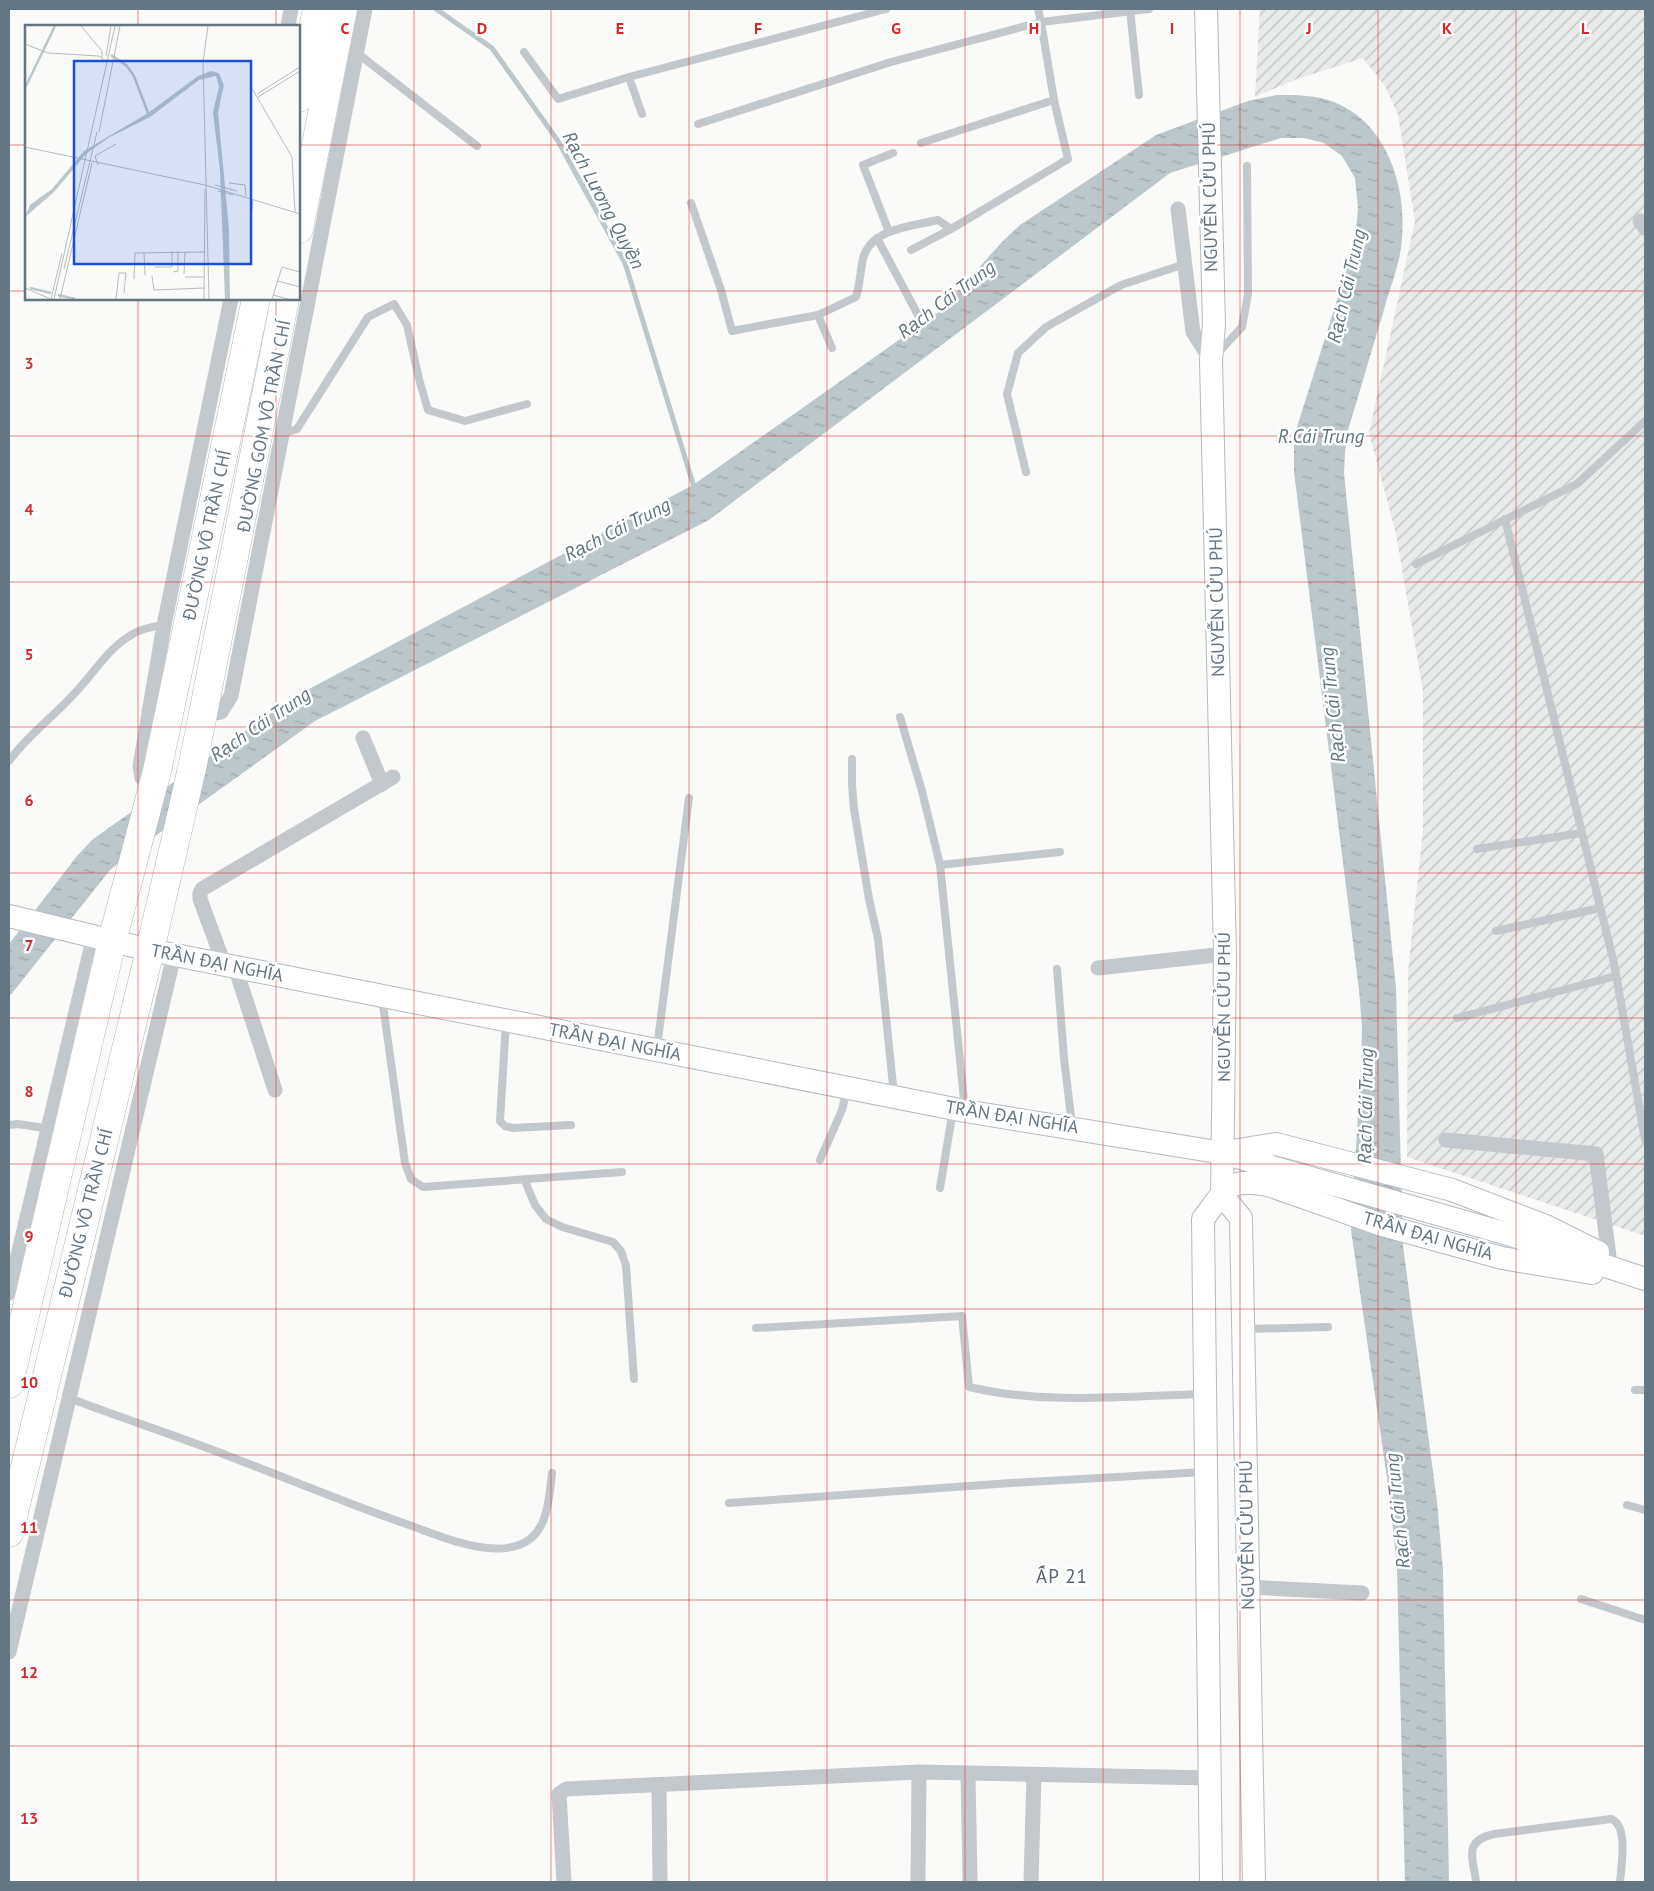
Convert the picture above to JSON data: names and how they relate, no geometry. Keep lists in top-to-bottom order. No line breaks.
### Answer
{"streets":{"highway":["ĐƯỜNG VÕ TRẦN CHÍ"],"main road":["NGUYỄN CỬU PHÚ","TRẦN ĐẠI NGHĨA"],"street":["ĐƯỜNG GOM VÕ TRẦN CHÍ"]},"crossings":[["NGUYỄN CỬU PHÚ","TRẦN ĐẠI NGHĨA"],["ĐƯỜNG GOM VÕ TRẦN CHÍ","ĐƯỜNG VÕ TRẦN CHÍ"],["ĐƯỜNG VÕ TRẦN CHÍ","TRẦN ĐẠI NGHĨA"]],"districts":["ẤP 21"],"water":["Rạch Lương Quyền","Rạch Cái Trung","R.Cái Trung"],"grid":{"columns":["C","D","E","F","G","H","I","J","K","L"],"rows":["3","4","5","6","7","8","9","10","11","12","13"]}}
